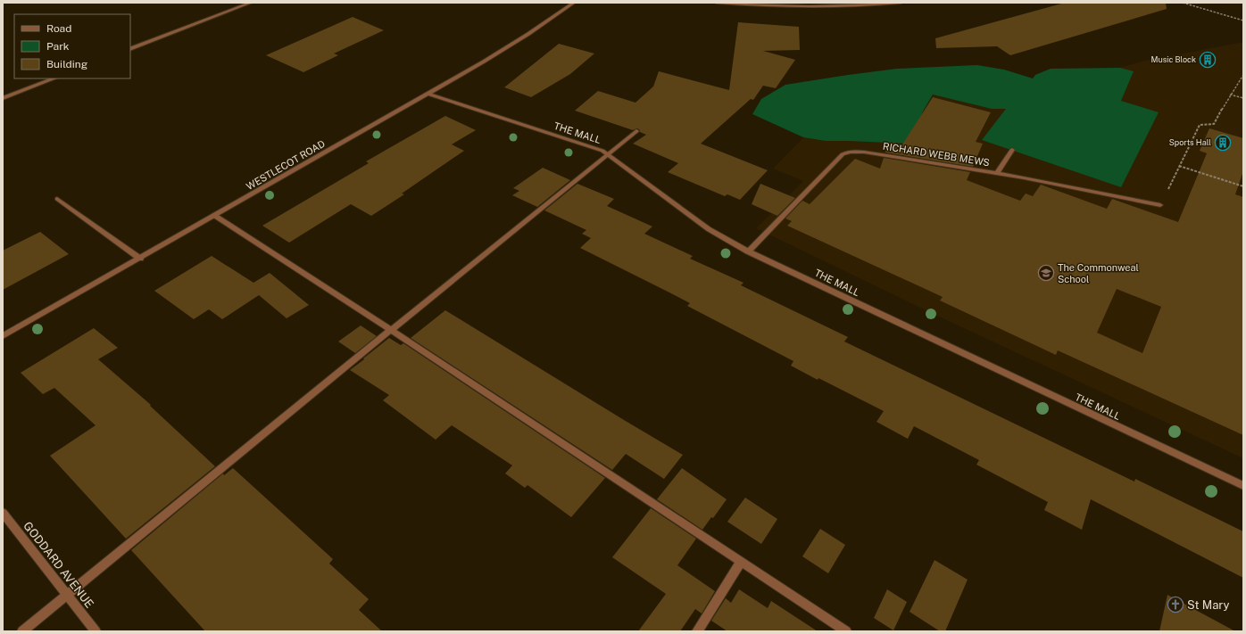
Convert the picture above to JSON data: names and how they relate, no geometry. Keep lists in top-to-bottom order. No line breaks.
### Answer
{"streets":{"street":["THE MALL","RICHARD WEBB MEWS","WESTLECOT ROAD","GODDARD AVENUE"]},"crossings":[["THE MALL","RICHARD WEBB MEWS"],["THE MALL","WESTLECOT ROAD"]],"places":{"building":["Music Block","Sports Hall"],"school or university":["The Commonweal School"],"church":["St Mary"]},"legend":["Road","Park","Building"]}
